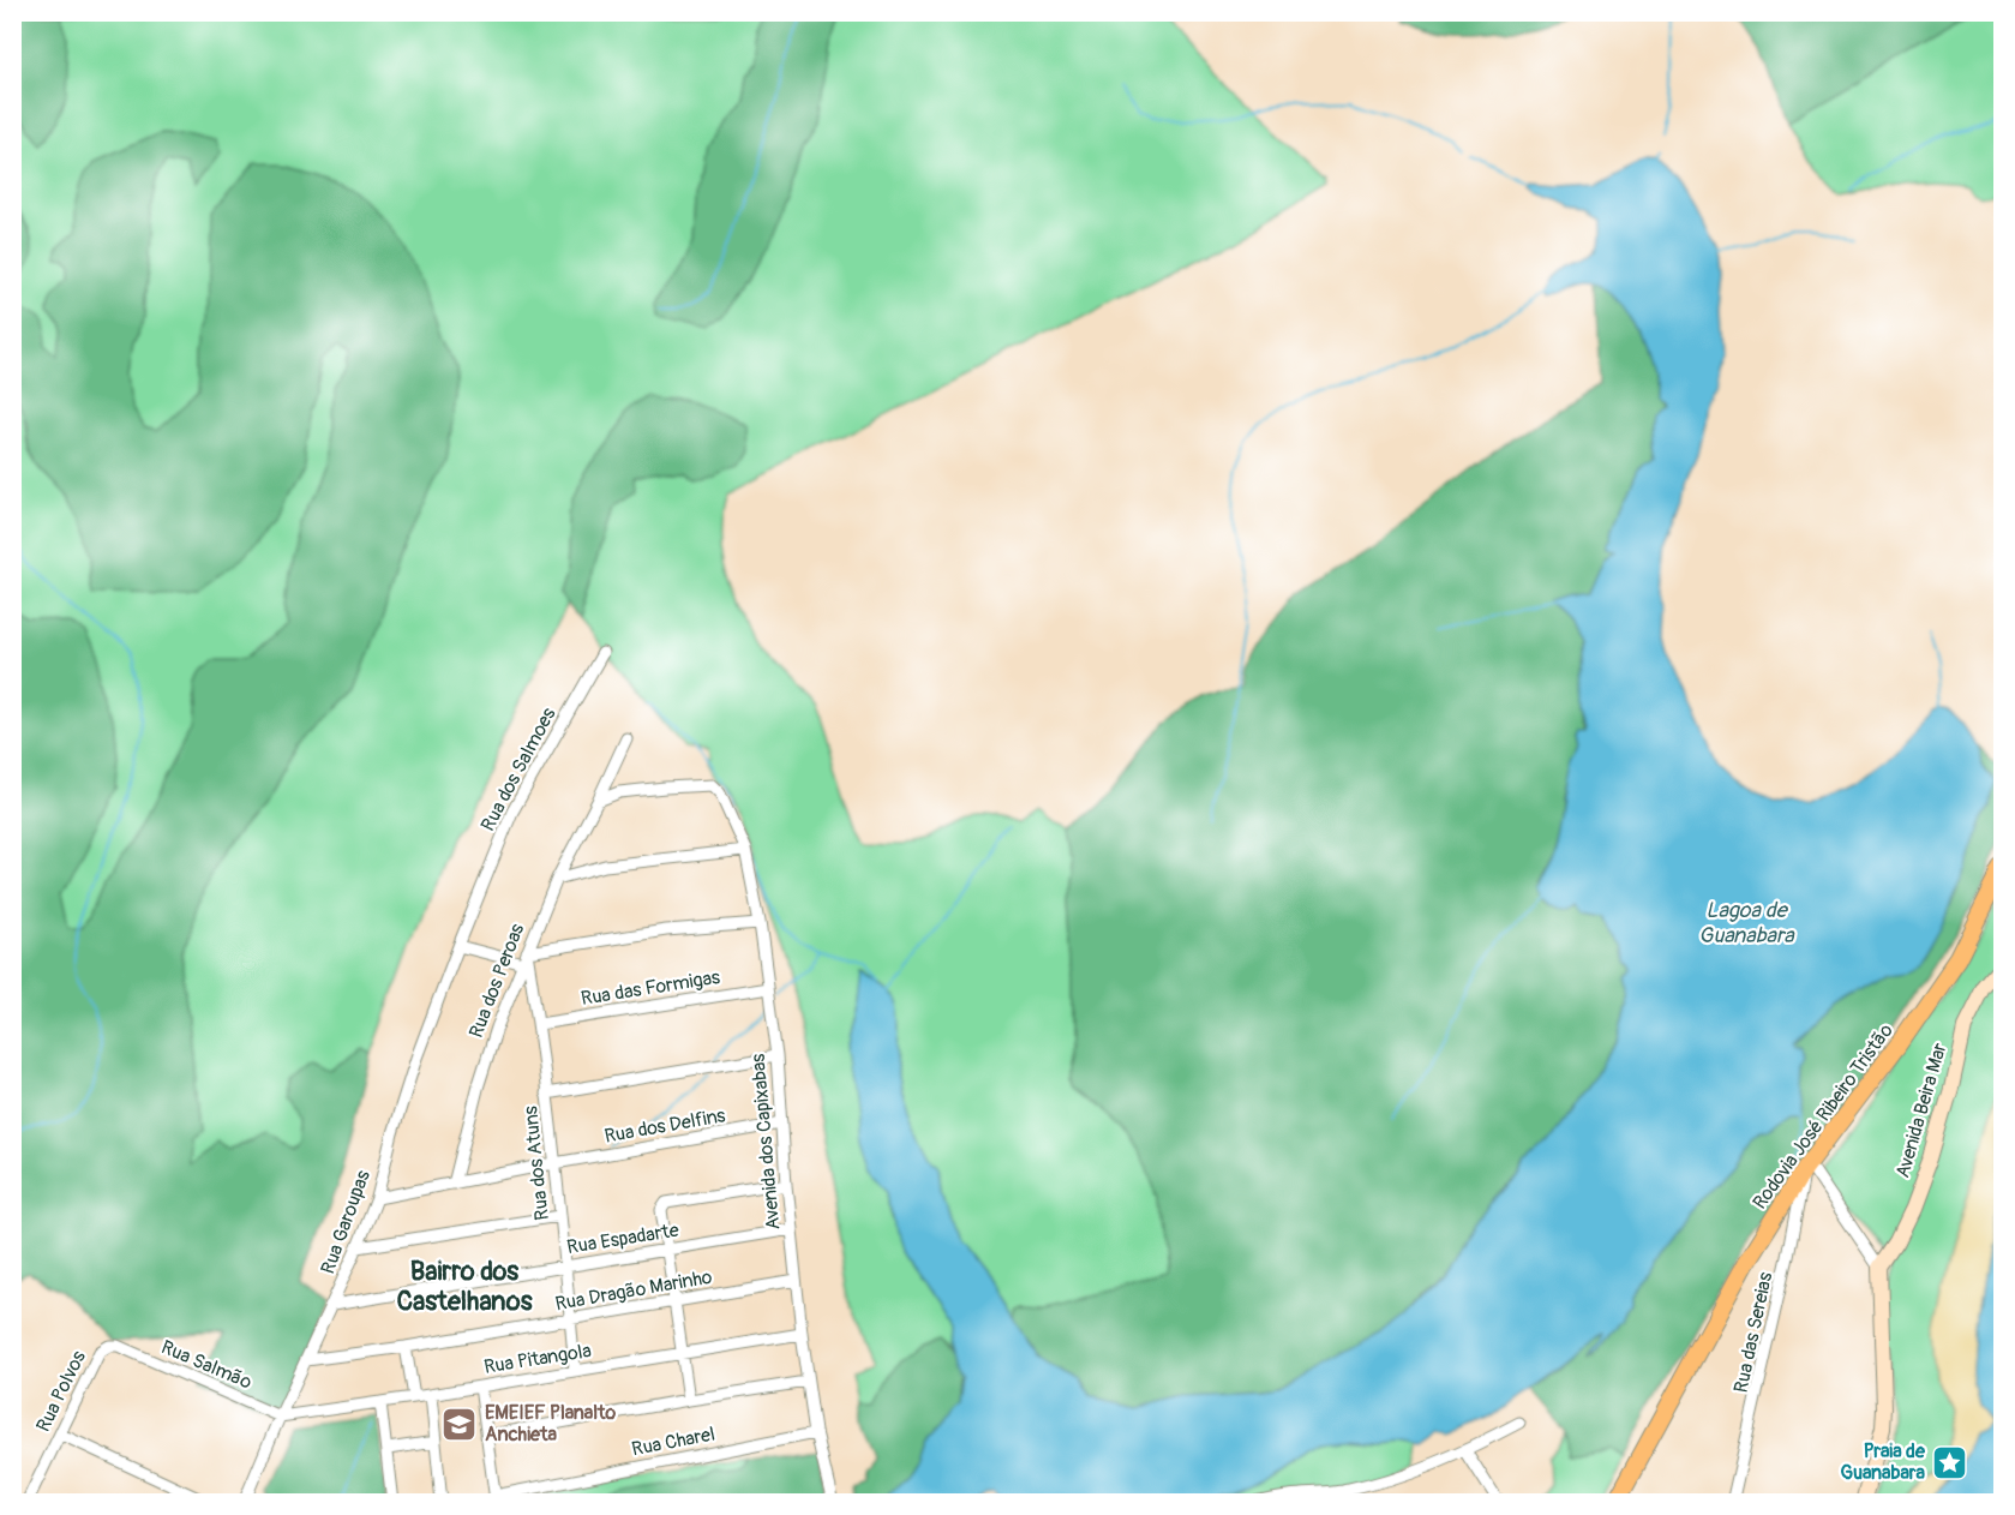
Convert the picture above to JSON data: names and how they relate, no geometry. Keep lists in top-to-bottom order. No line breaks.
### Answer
{"streets":{"main road":["Rodovia José Ribeiro Tristão"],"street":["Rua dos Salmoes","Rua dos Peroas","Rua das Formigas","Avenida Beira Mar","Rua dos Delfins","Avenida dos Capixabas","Rua dos Atuns","Rua Garoupas","Rua Espadarte","Rua Dragão Marinho","Rua das Sereias","Rua Pitangola","Rua Salmão","Rua Polvos","Rua Charel"]},"crossings":[["Rua dos Salmoes","Rua Garoupas"],["Rua dos Peroas","Rua dos Delfins"],["Rua dos Peroas","Avenida dos Capixabas"],["Rua dos Peroas","Rua dos Atuns"],["Rua das Formigas","Avenida dos Capixabas"],["Rua das Formigas","Rua dos Atuns"],["Rodovia José Ribeiro Tristão","Rua das Sereias"],["Rua dos Delfins","Avenida dos Capixabas"],["Rua dos Delfins","Rua dos Atuns"],["Rua dos Delfins","Rua Garoupas"],["Avenida dos Capixabas","Rua Espadarte"],["Avenida dos Capixabas","Rua Dragão Marinho"],["Avenida dos Capixabas","Rua Pitangola"],["Avenida dos Capixabas","Rua Charel"],["Rua dos Atuns","Rua Espadarte"],["Rua dos Atuns","Rua Dragão Marinho"],["Rua dos Atuns","Rua Pitangola"],["Rua Garoupas","Rua Espadarte"],["Rua Garoupas","Rua Dragão Marinho"],["Rua Garoupas","Rua Pitangola"],["Rua Garoupas","Rua Salmão"],["Rua Pitangola","Rua Salmão"],["Rua Salmão","Rua Polvos"]],"districts":["Bairro dos Castelhanos"],"water":["Lagoa de Guanabara"],"places":{"school or university":["EMEIEF Planalto Anchieta"],"place":["Praia de Guanabara"]}}
